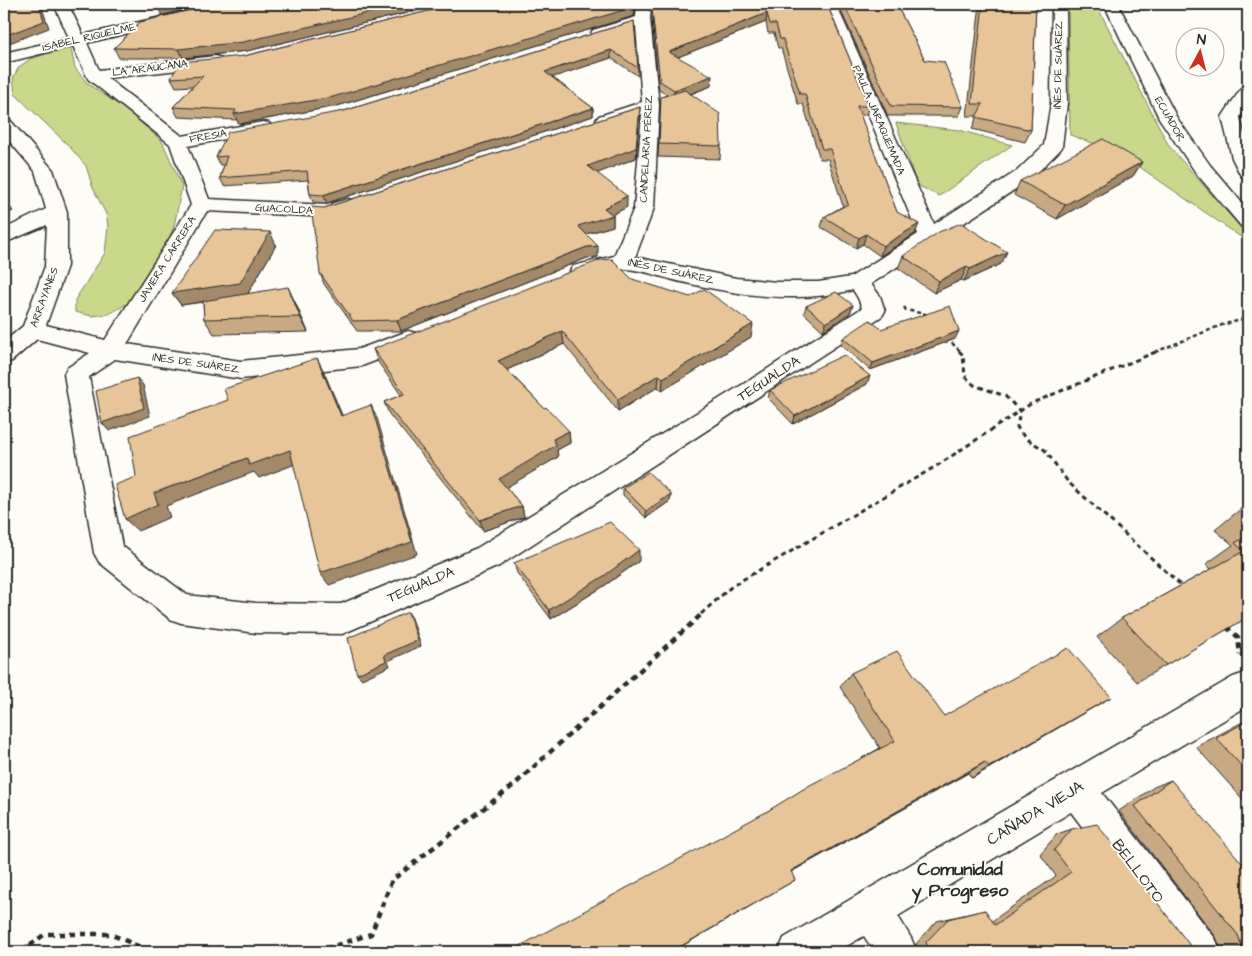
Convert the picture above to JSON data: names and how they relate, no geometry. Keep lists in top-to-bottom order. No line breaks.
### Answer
{"streets":{"street":["ISABEL RIQUELME","INÉS DE SUÁREZ","LA ARAUCANA","ECUADOR","PAULA JARAQUEMADA","FRESIA","CANDELARIA PÉREZ","GUACOLDA","JAVIERA CARRERA","ARRAYANES","TEGUALDA","CAÑADA VIEJA","BELLOTO"]},"crossings":[["INÉS DE SUÁREZ","PAULA JARAQUEMADA"],["INÉS DE SUÁREZ","CANDELARIA PÉREZ"],["INÉS DE SUÁREZ","JAVIERA CARRERA"],["INÉS DE SUÁREZ","ARRAYANES"],["INÉS DE SUÁREZ","TEGUALDA"],["FRESIA","JAVIERA CARRERA"],["GUACOLDA","JAVIERA CARRERA"],["JAVIERA CARRERA","TEGUALDA"],["CAÑADA VIEJA","BELLOTO"]],"districts":["Comunidad y Progreso"],"north":"top"}
